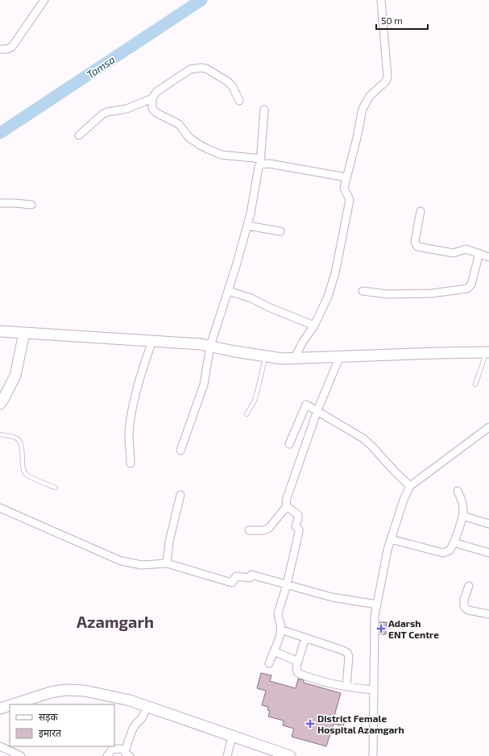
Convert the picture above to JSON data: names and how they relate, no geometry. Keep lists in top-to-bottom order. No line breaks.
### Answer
{"districts":["Azamgarh"],"water":["Tamsa"],"places":{"health":["Adarsh ENT Centre","District Female Hospital Azamgarh"]},"legend":["सड़क","इमारत"],"scale_bar":"50 m"}
